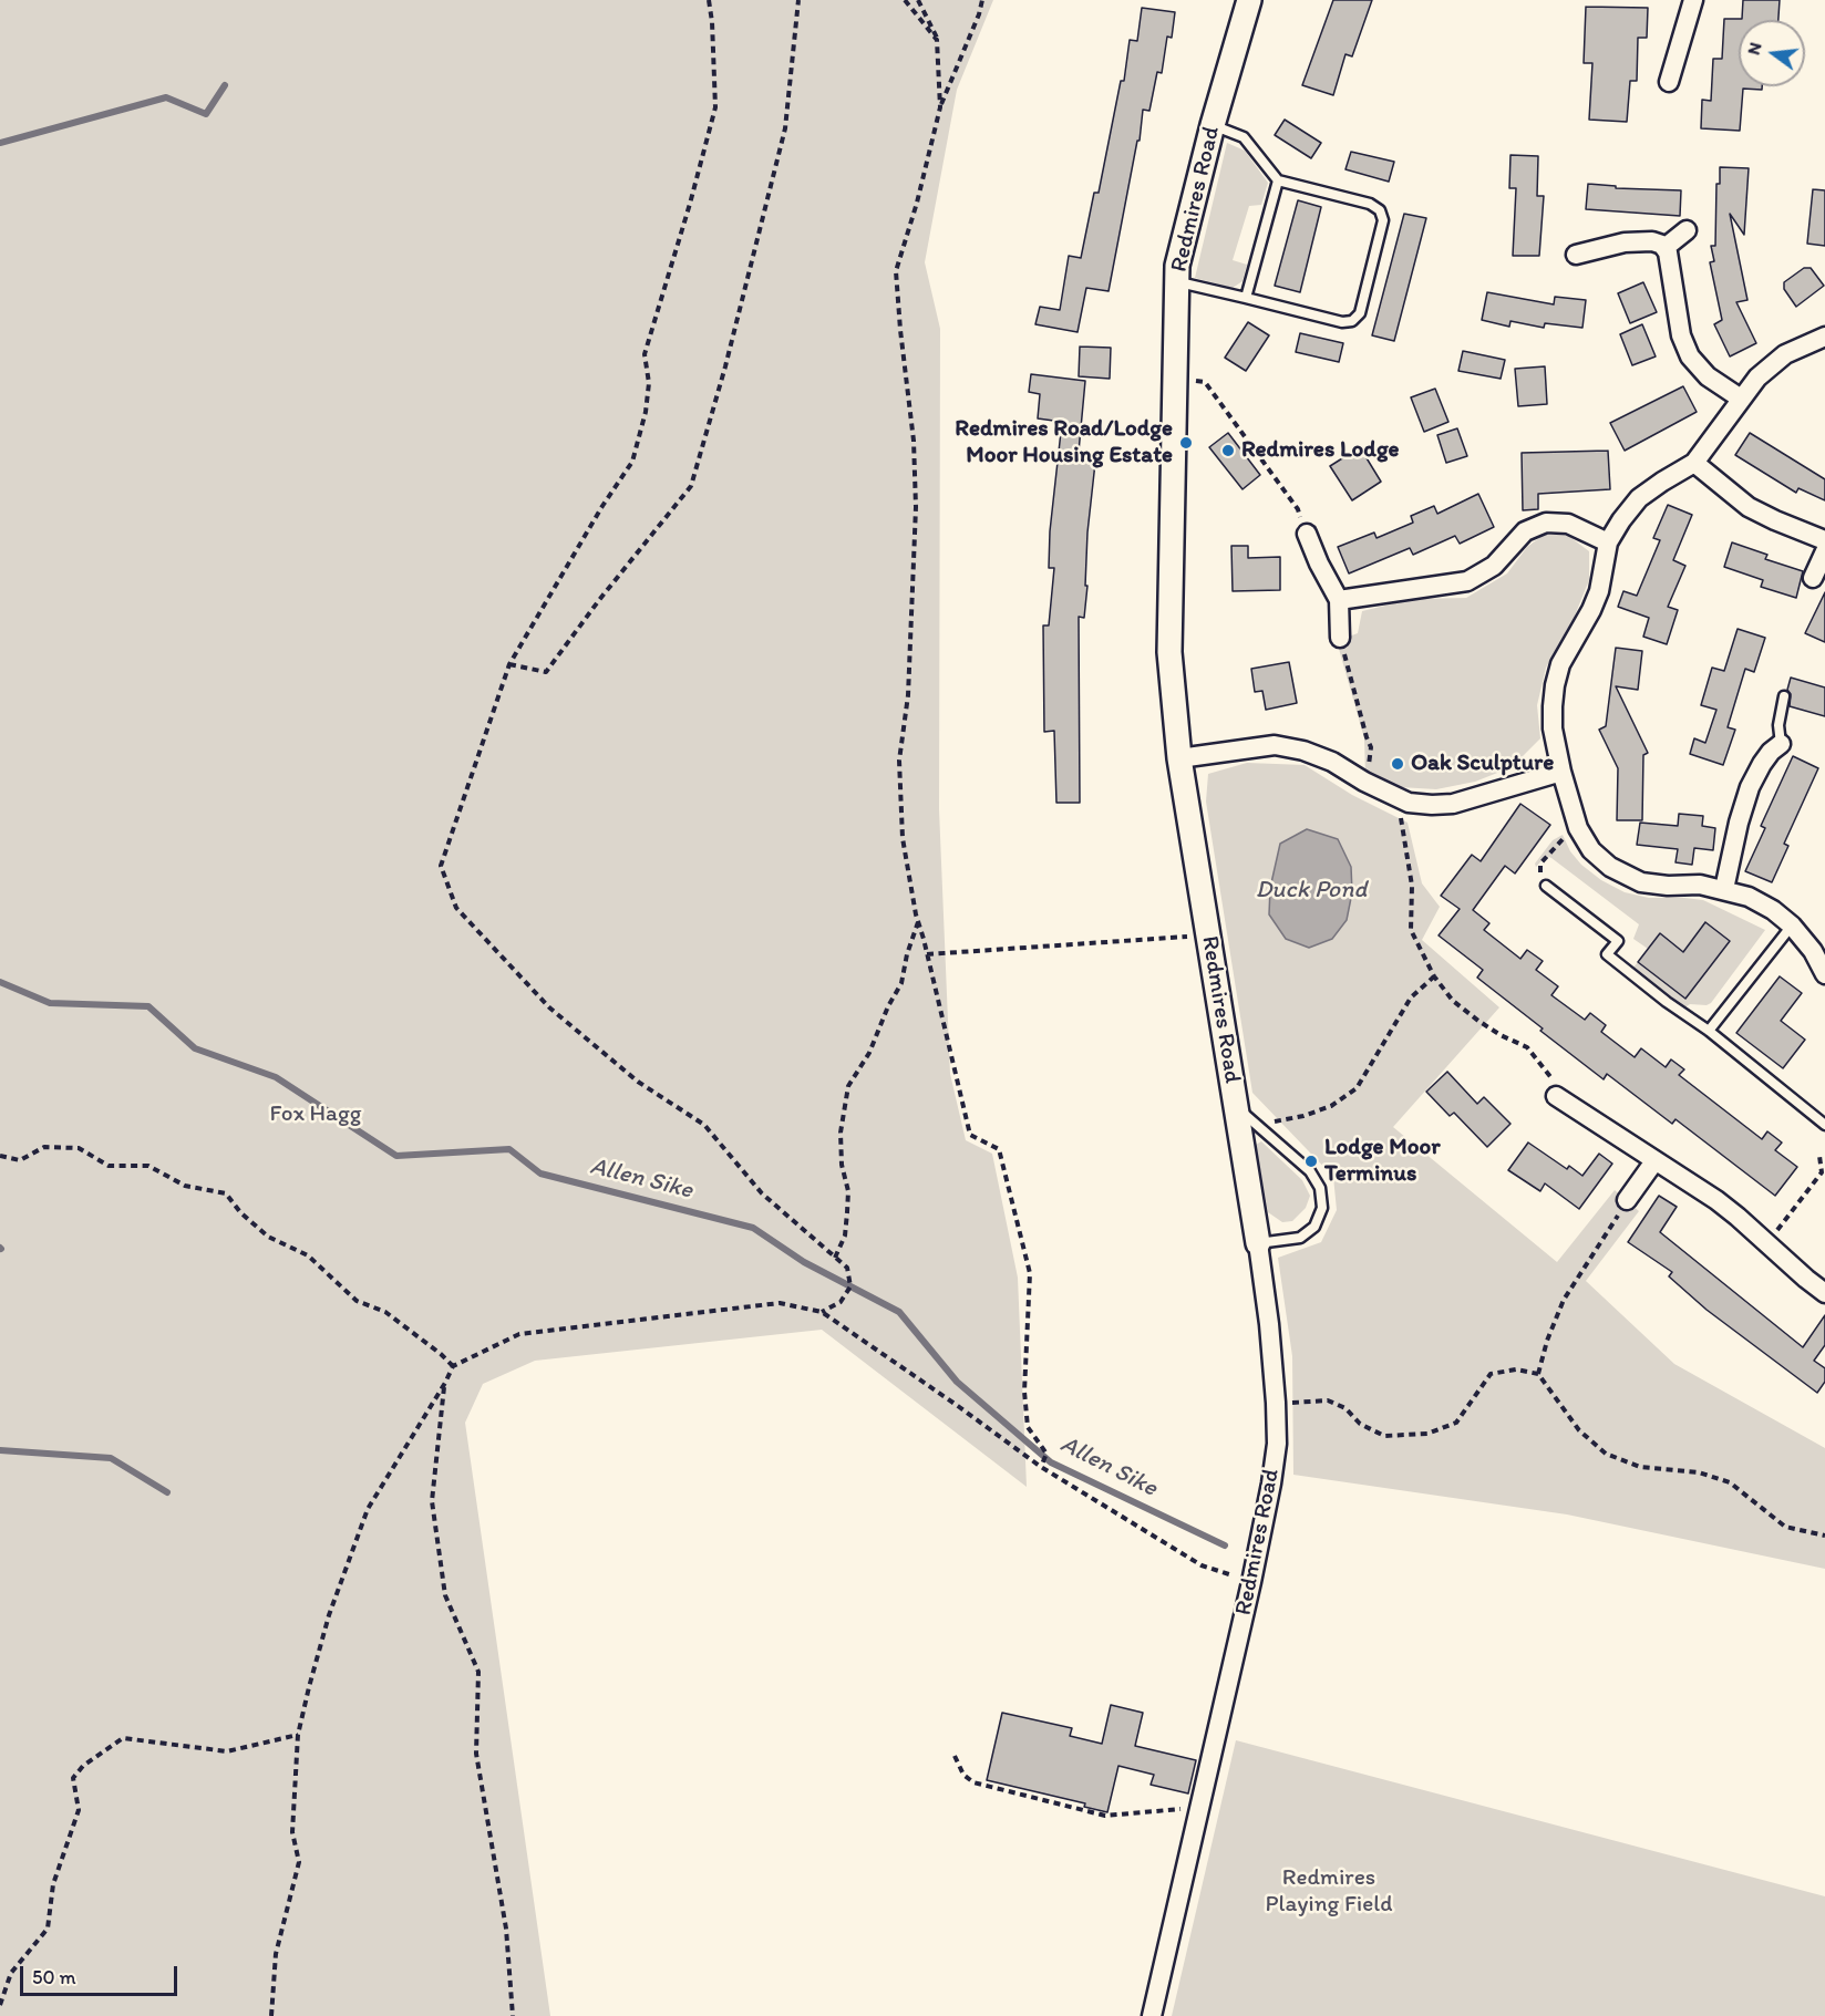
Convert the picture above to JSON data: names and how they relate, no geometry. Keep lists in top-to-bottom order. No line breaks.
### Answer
{"streets":{"street":["Redmires Road"]},"water":["Duck Pond","Allen Sike"],"parks":["Fox Hagg","Redmires Playing Field"],"places":["Redmires Road/Lodge Moor Housing Estate","Redmires Lodge","Oak Sculpture","Lodge Moor Terminus"],"scale_bar":"50 m","north":"left"}
